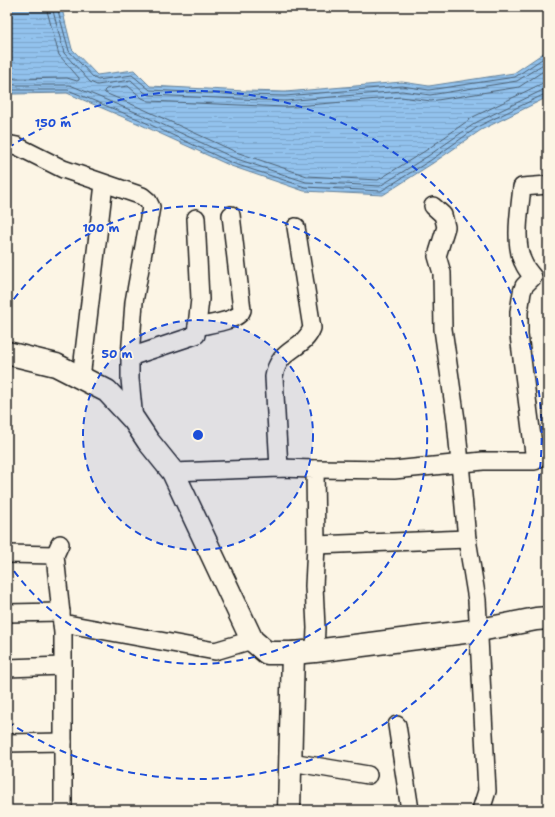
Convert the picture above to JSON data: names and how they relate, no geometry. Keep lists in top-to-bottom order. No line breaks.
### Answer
{"rings":["150 m","100 m","50 m"]}
